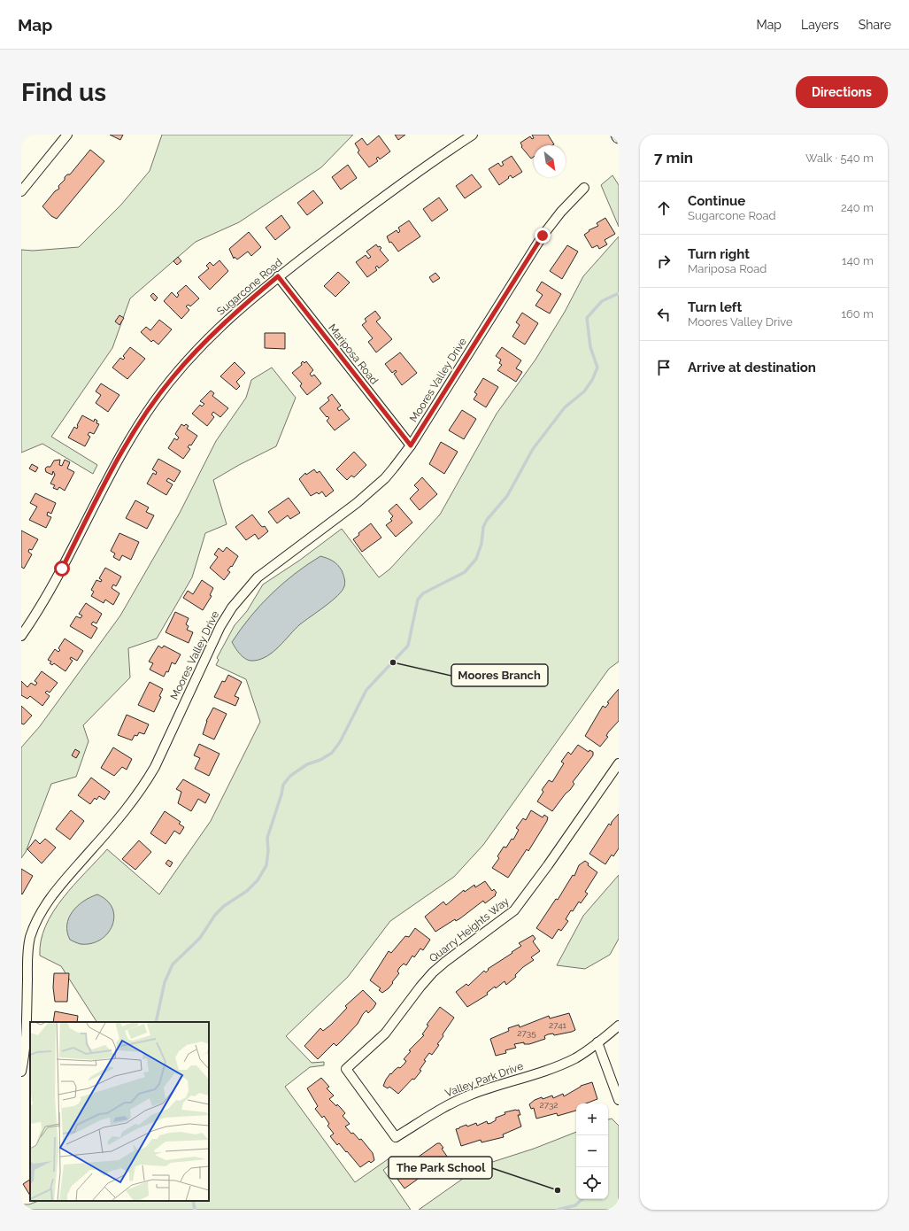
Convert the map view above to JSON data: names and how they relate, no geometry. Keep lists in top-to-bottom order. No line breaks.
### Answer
{"streets":{"street":["Sugarcone Road","Mariposa Road","Moores Valley Drive","Quarry Heights Way","Valley Park Drive"]},"crossings":[["Sugarcone Road","Mariposa Road"],["Mariposa Road","Moores Valley Drive"],["Quarry Heights Way","Valley Park Drive"]],"places":["Moores Branch","The Park School"],"house_numbers":["2741","2735","2732"],"north":"bottom right","page":{"header":"Map","nav":["Map","Layers","Share"],"buttons":"Directions","title":"Find us","heading":["7 min","Walk · 540 m"],"list":[["Continue","Sugarcone Road","240 m"],["Turn right","Mariposa Road","140 m"],["Turn left","Moores Valley Drive","160 m"],"Arrive at destination"],"map_buttons":["+","−"]}}
